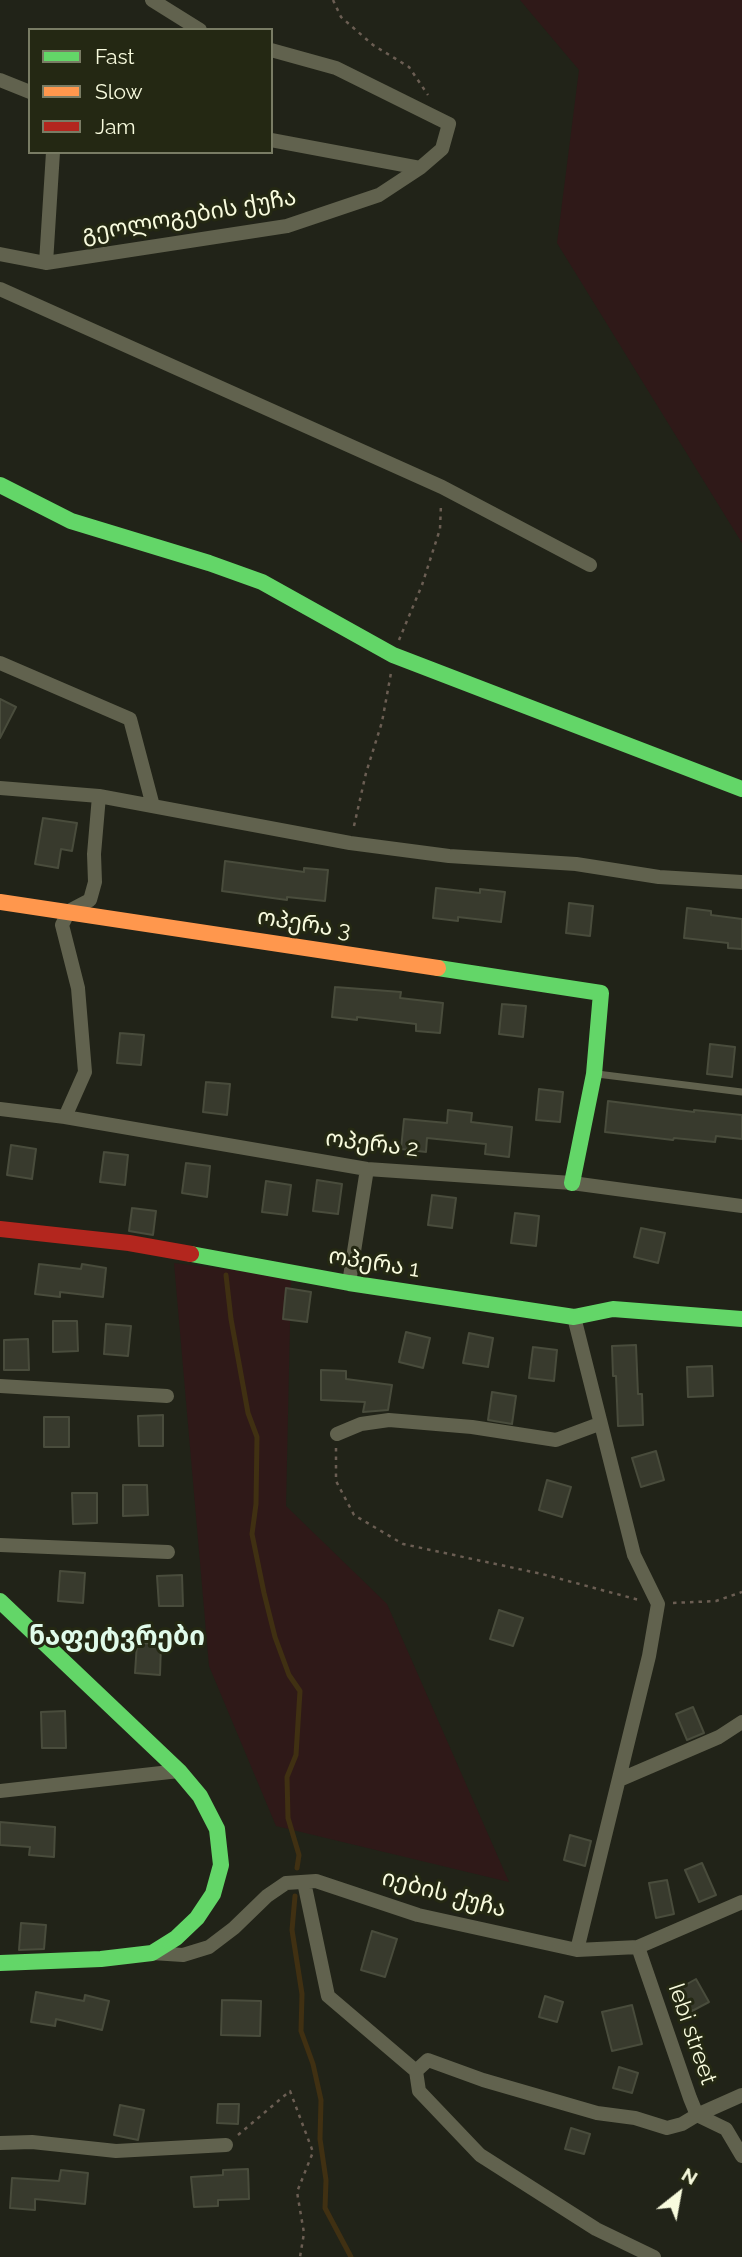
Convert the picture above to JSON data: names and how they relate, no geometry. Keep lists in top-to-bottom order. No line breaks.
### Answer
{"streets":{"street":["გეოლოგების ქუჩა","ოპერა 3","ოპერა 2","ოპერა 1","იების ქუჩა","Iebi street"]},"crossings":[["იების ქუჩა","Iebi street"]],"districts":["ნაფეტვრები"],"legend":["Fast","Slow","Jam"],"north":"top right"}
